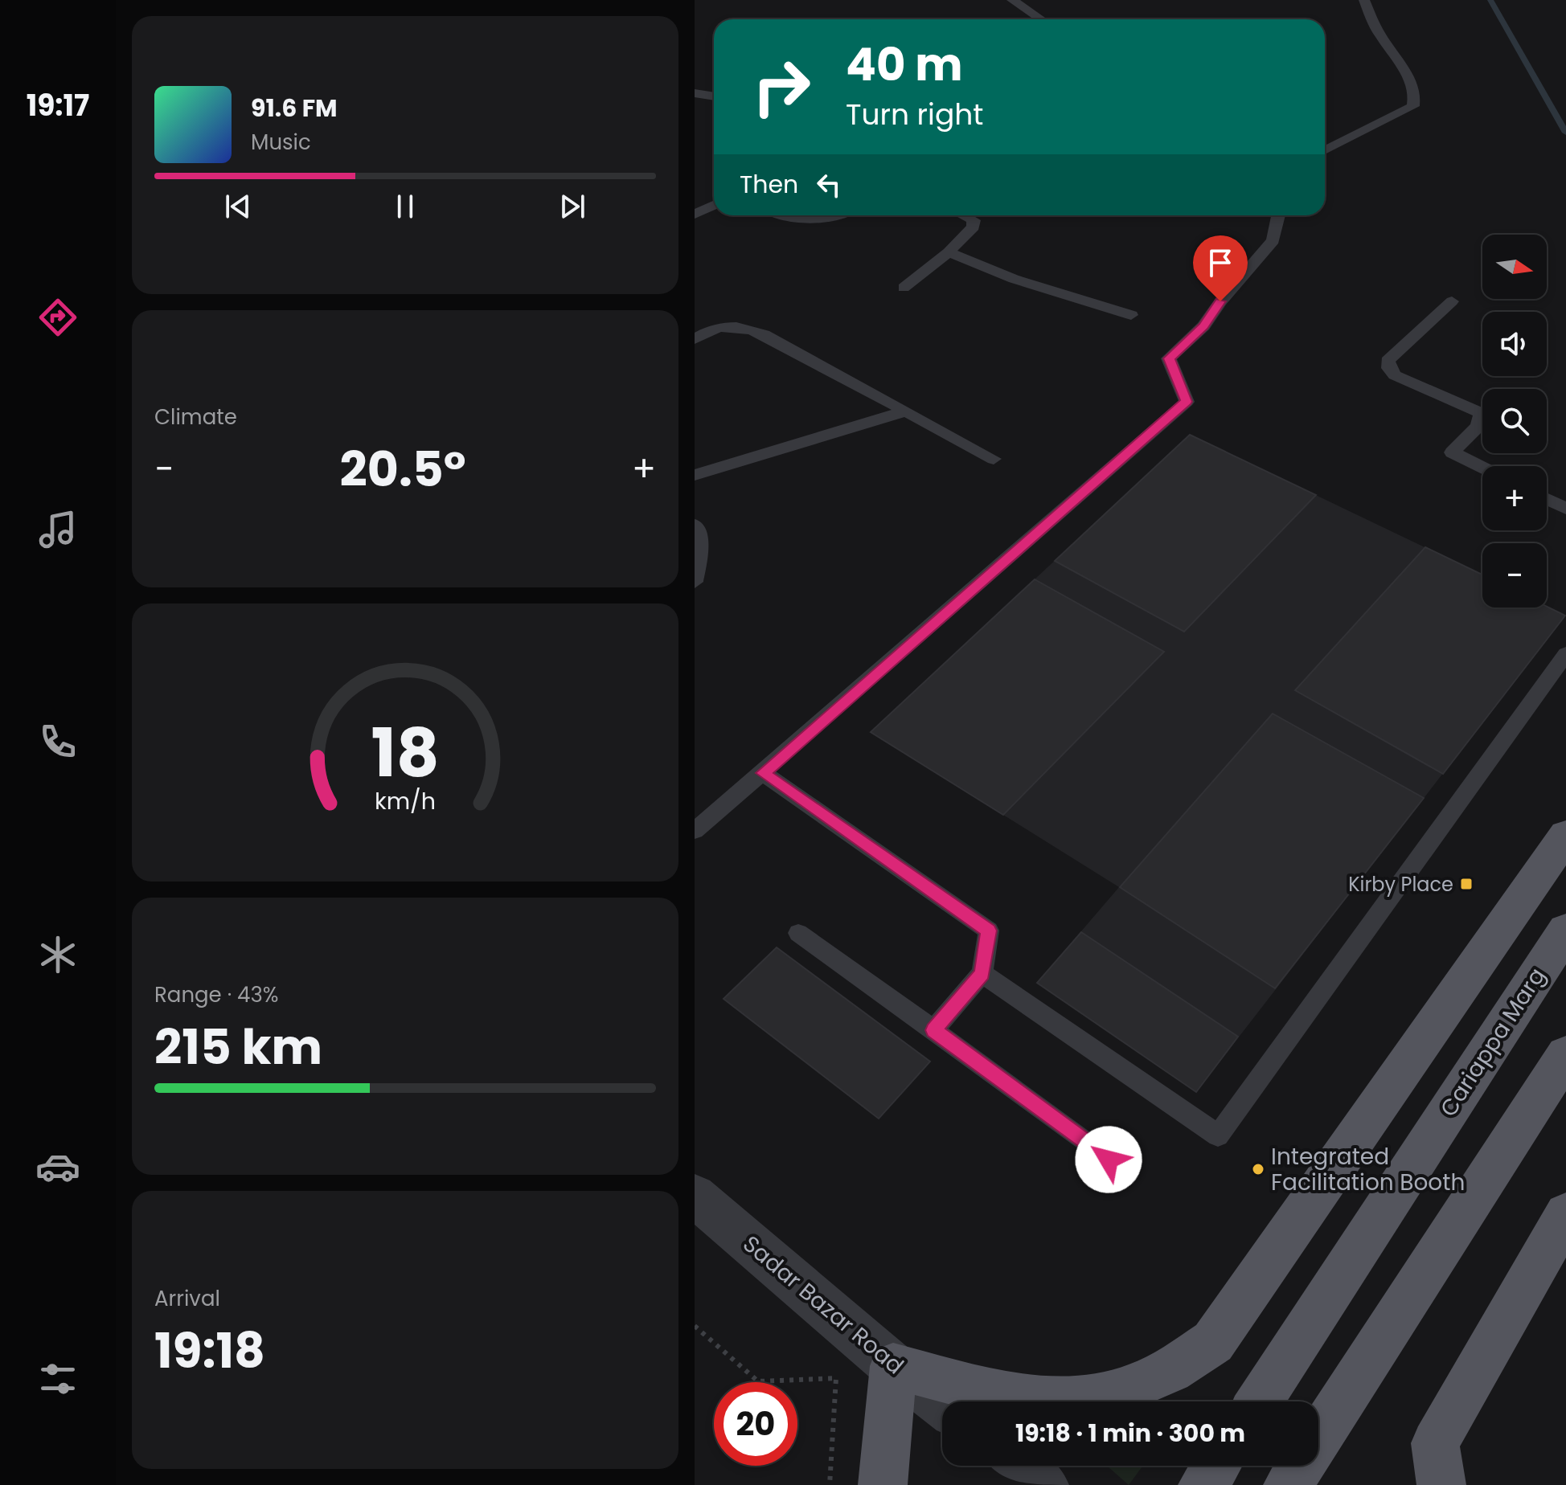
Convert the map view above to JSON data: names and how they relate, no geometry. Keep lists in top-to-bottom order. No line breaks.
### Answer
{"streets":{"main road":["Cariappa Marg"],"street":["Sadar Bazar Road"]},"places":{"transit":["Kirby Place"],"other":["Integrated Facilitation Booth"]},"north":"right","page":{"tabs":"19:17","turn":["40 m","Turn right"],"song":["91.6 FM","Music"],"then":"Then","map_buttons":["+","−"],"tile":["Climate",["Range · 43%","215 km"],["Arrival","19:18"]],"heat":["−","20.5°","+"],"limit":"20","trip":"19:18 · 1 min · 300 m","gauge":["18","km/h"]}}
